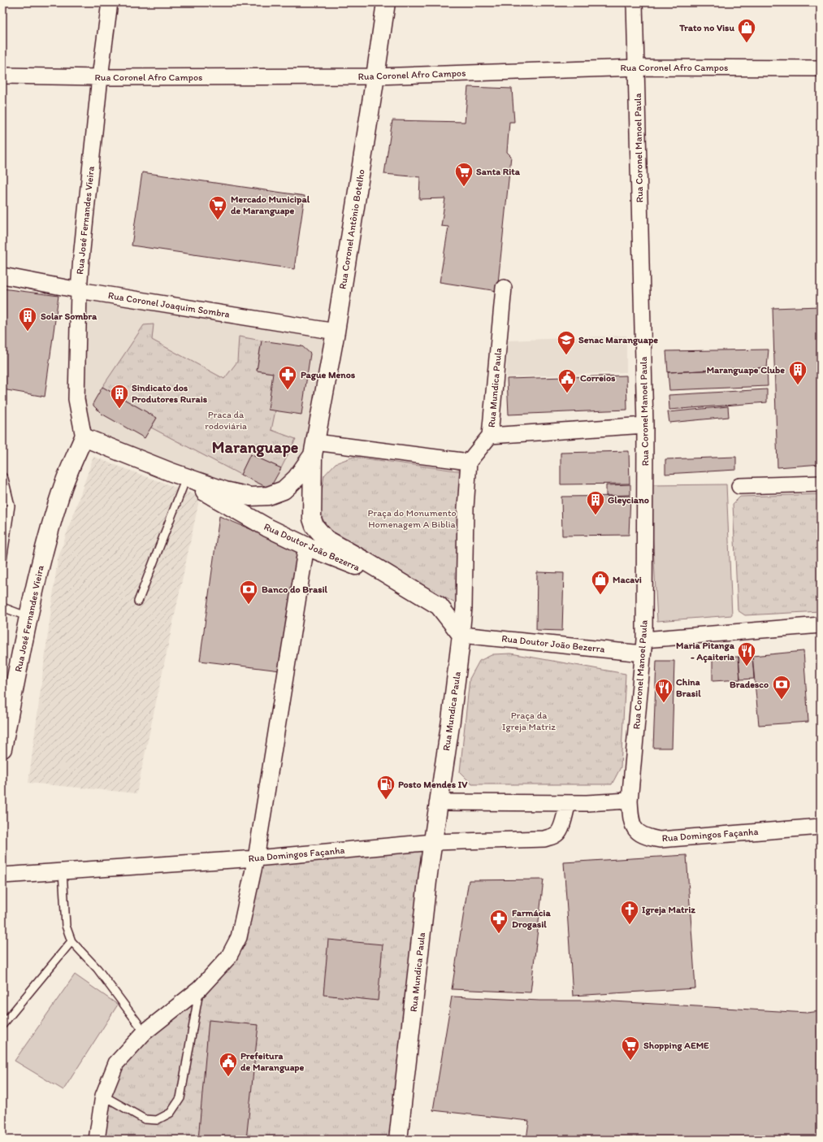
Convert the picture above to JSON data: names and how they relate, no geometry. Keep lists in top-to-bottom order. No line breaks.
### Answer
{"streets":{"street":["Rua Coronel Afro Campos","Rua Coronel Manoel Paula","Rua José Fernandes Vieira","Rua Coronel Antônio Botelho","Rua Coronel Joaquim Sombra","Rua Mundica Paula","Rua Doutor João Bezerra","Rua Domingos Façanha"]},"crossings":[["Rua Coronel Afro Campos","Rua Coronel Manoel Paula"],["Rua Coronel Afro Campos","Rua José Fernandes Vieira"],["Rua Coronel Afro Campos","Rua Coronel Antônio Botelho"],["Rua Coronel Manoel Paula","Rua Doutor João Bezerra"],["Rua Coronel Manoel Paula","Rua Domingos Façanha"],["Rua José Fernandes Vieira","Rua Coronel Joaquim Sombra"],["Rua José Fernandes Vieira","Rua Doutor João Bezerra"],["Rua Coronel Antônio Botelho","Rua Coronel Joaquim Sombra"],["Rua Coronel Antônio Botelho","Rua Doutor João Bezerra"],["Rua Mundica Paula","Rua Doutor João Bezerra"],["Rua Mundica Paula","Rua Domingos Façanha"]],"districts":["Maranguape"],"parks":["Praca da rodoviária","Praça do Monumento Homenagem A Biblia","Praça da Igreja Matriz"],"places":{"shop":["Trato no Visu","Macavi"],"supermarket":["Santa Rita","Mercado Municipal de Maranguape","Shopping AEME"],"building":["Solar Sombra","Maranguape Clube","Sindicato dos Produtores Rurais","Gleyciano"],"school or university":["Senac Maranguape"],"pharmacy":["Pague Menos","Farmácia Drogasil"],"public building":["Correios","Prefeitura de Maranguape"],"bank":["Banco do Brasil","Bradesco"],"restaurant":["Maria Pitanga - Açaiteria","China Brasil"],"fuel station":["Posto Mendes IV"],"church":["Igreja Matriz"]}}
